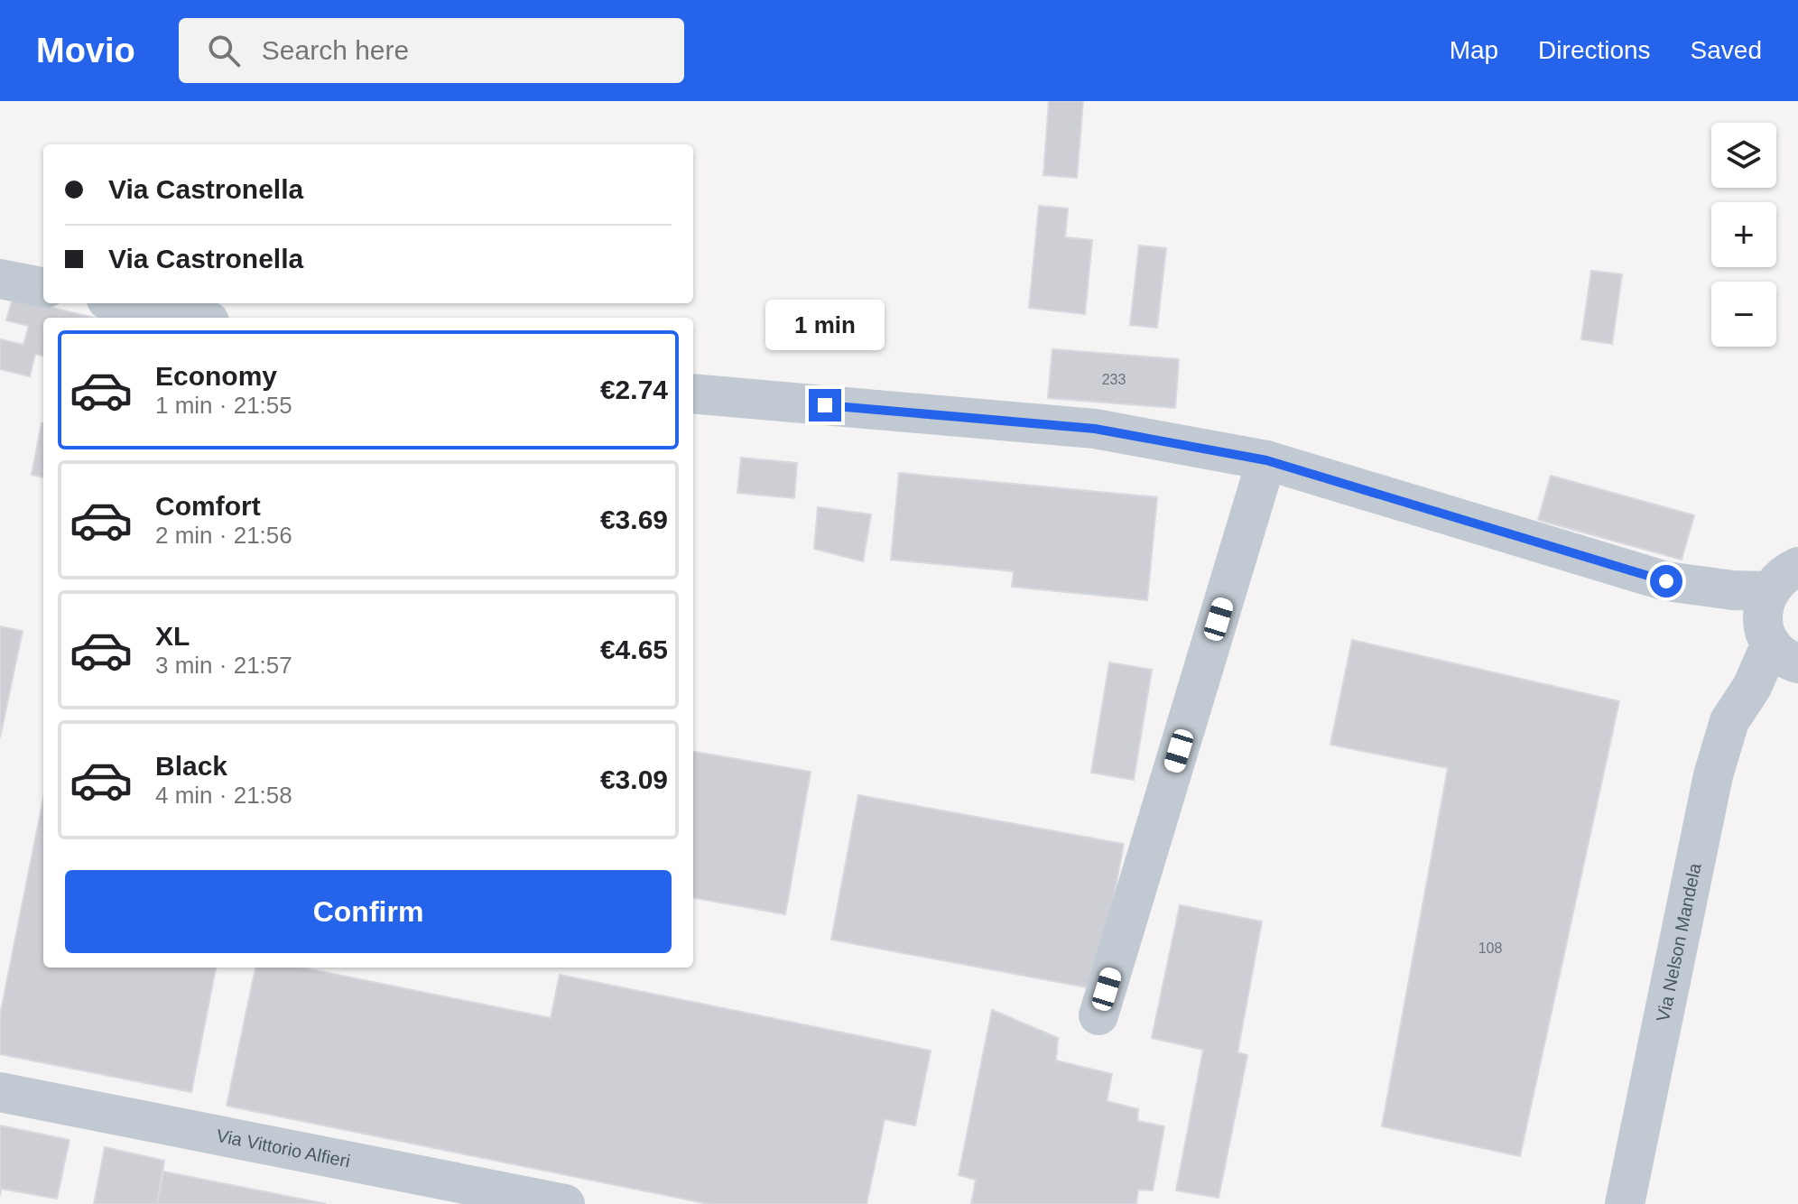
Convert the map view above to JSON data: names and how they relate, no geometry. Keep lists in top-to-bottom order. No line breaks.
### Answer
{"streets":{"street":["Via Nelson Mandela","Via Vittorio Alfieri"]},"house_numbers":["233","108"],"page":{"header":"Movio","search":"Search here","nav":["Map","Directions","Saved"],"map_buttons":["+","−"],"banner":["Via Castronella","Via Castronella"],"bubble":"1 min","list":[{"name":"Economy","note":"1 min · 21:55","value":"€2.74"},{"name":"Comfort","note":"2 min · 21:56","value":"€3.69"},{"name":"XL","note":"3 min · 21:57","value":"€4.65"},{"name":"Black","note":"4 min · 21:58","value":"€3.09"}],"buttons":"Confirm"}}
